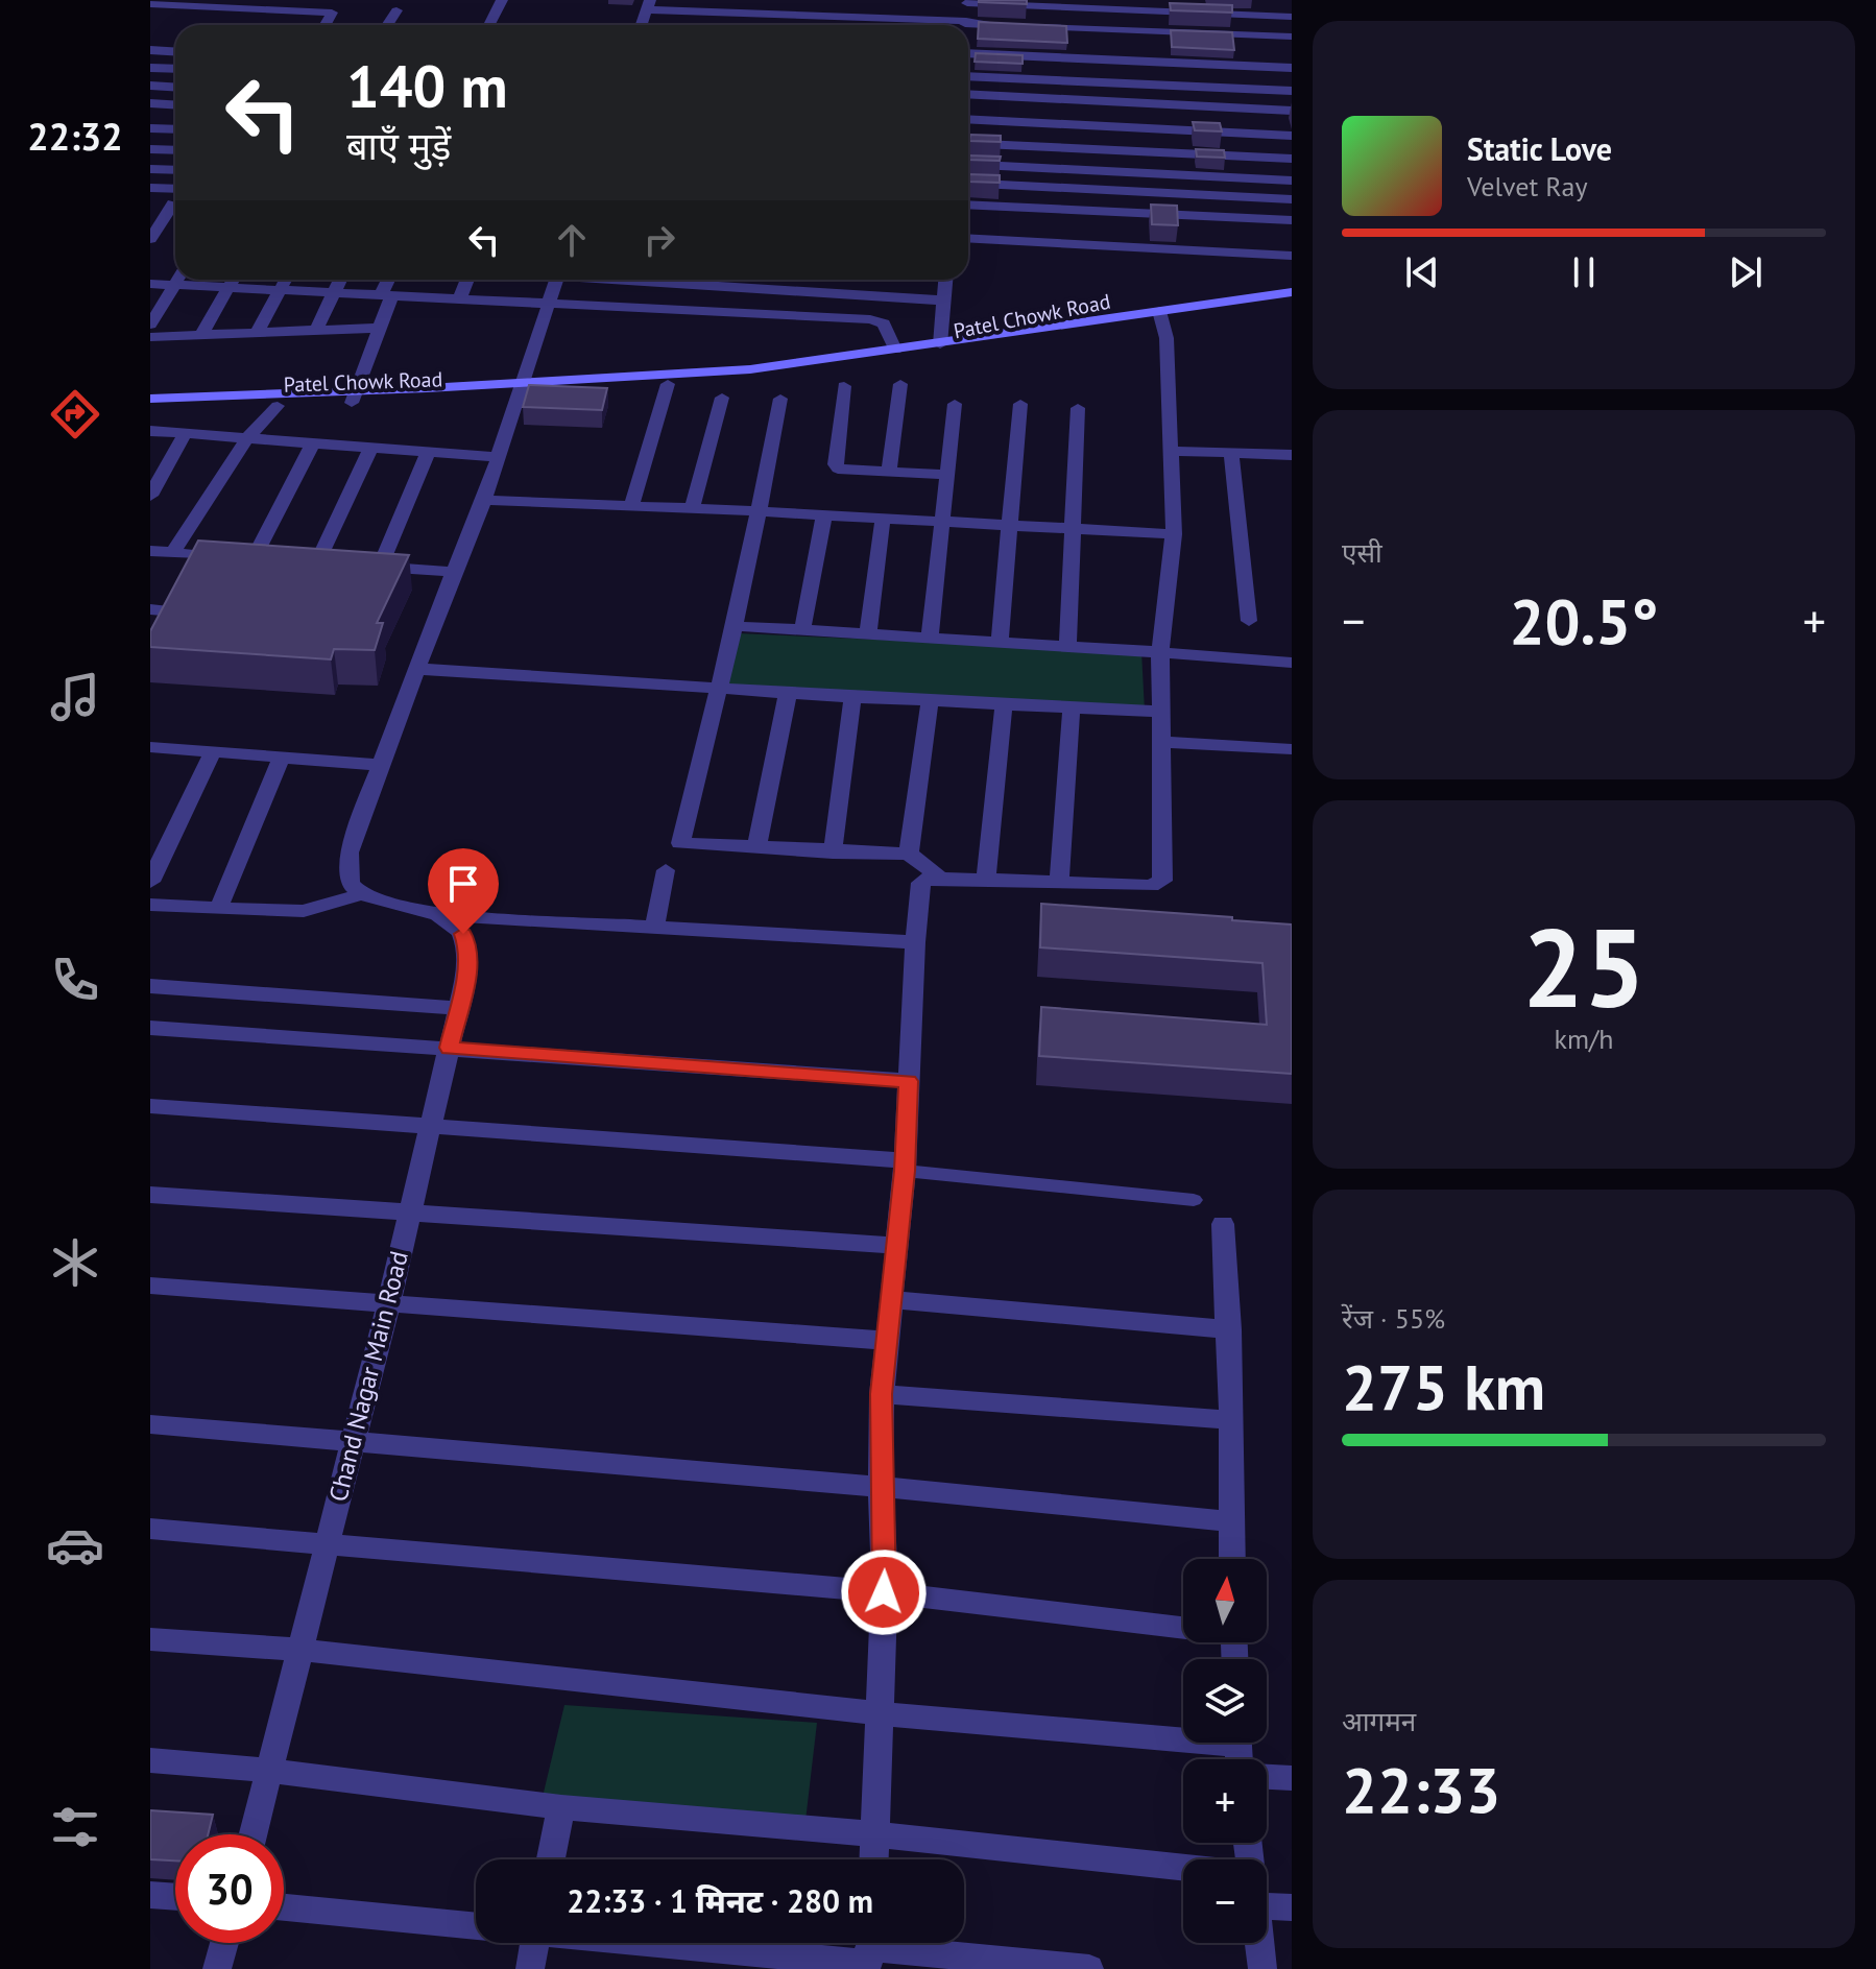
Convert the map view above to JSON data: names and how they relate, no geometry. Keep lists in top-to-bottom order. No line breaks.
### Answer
{"streets":{"street":["Patel Chowk Road","Chand Nagar Main Road"]},"north":"top","page":{"tabs":"22:32","turn":["140 m","बाएँ मुड़ें"],"song":["Static Love","Velvet Ray"],"tile":["एसी",["25","km/h"],["रेंज · 55%","275 km"],["आगमन","22:33"]],"heat":["−","20.5°","+"],"map_buttons":["+","−"],"limit":"30","trip":"22:33 · 1 मिनट · 280 m"}}
